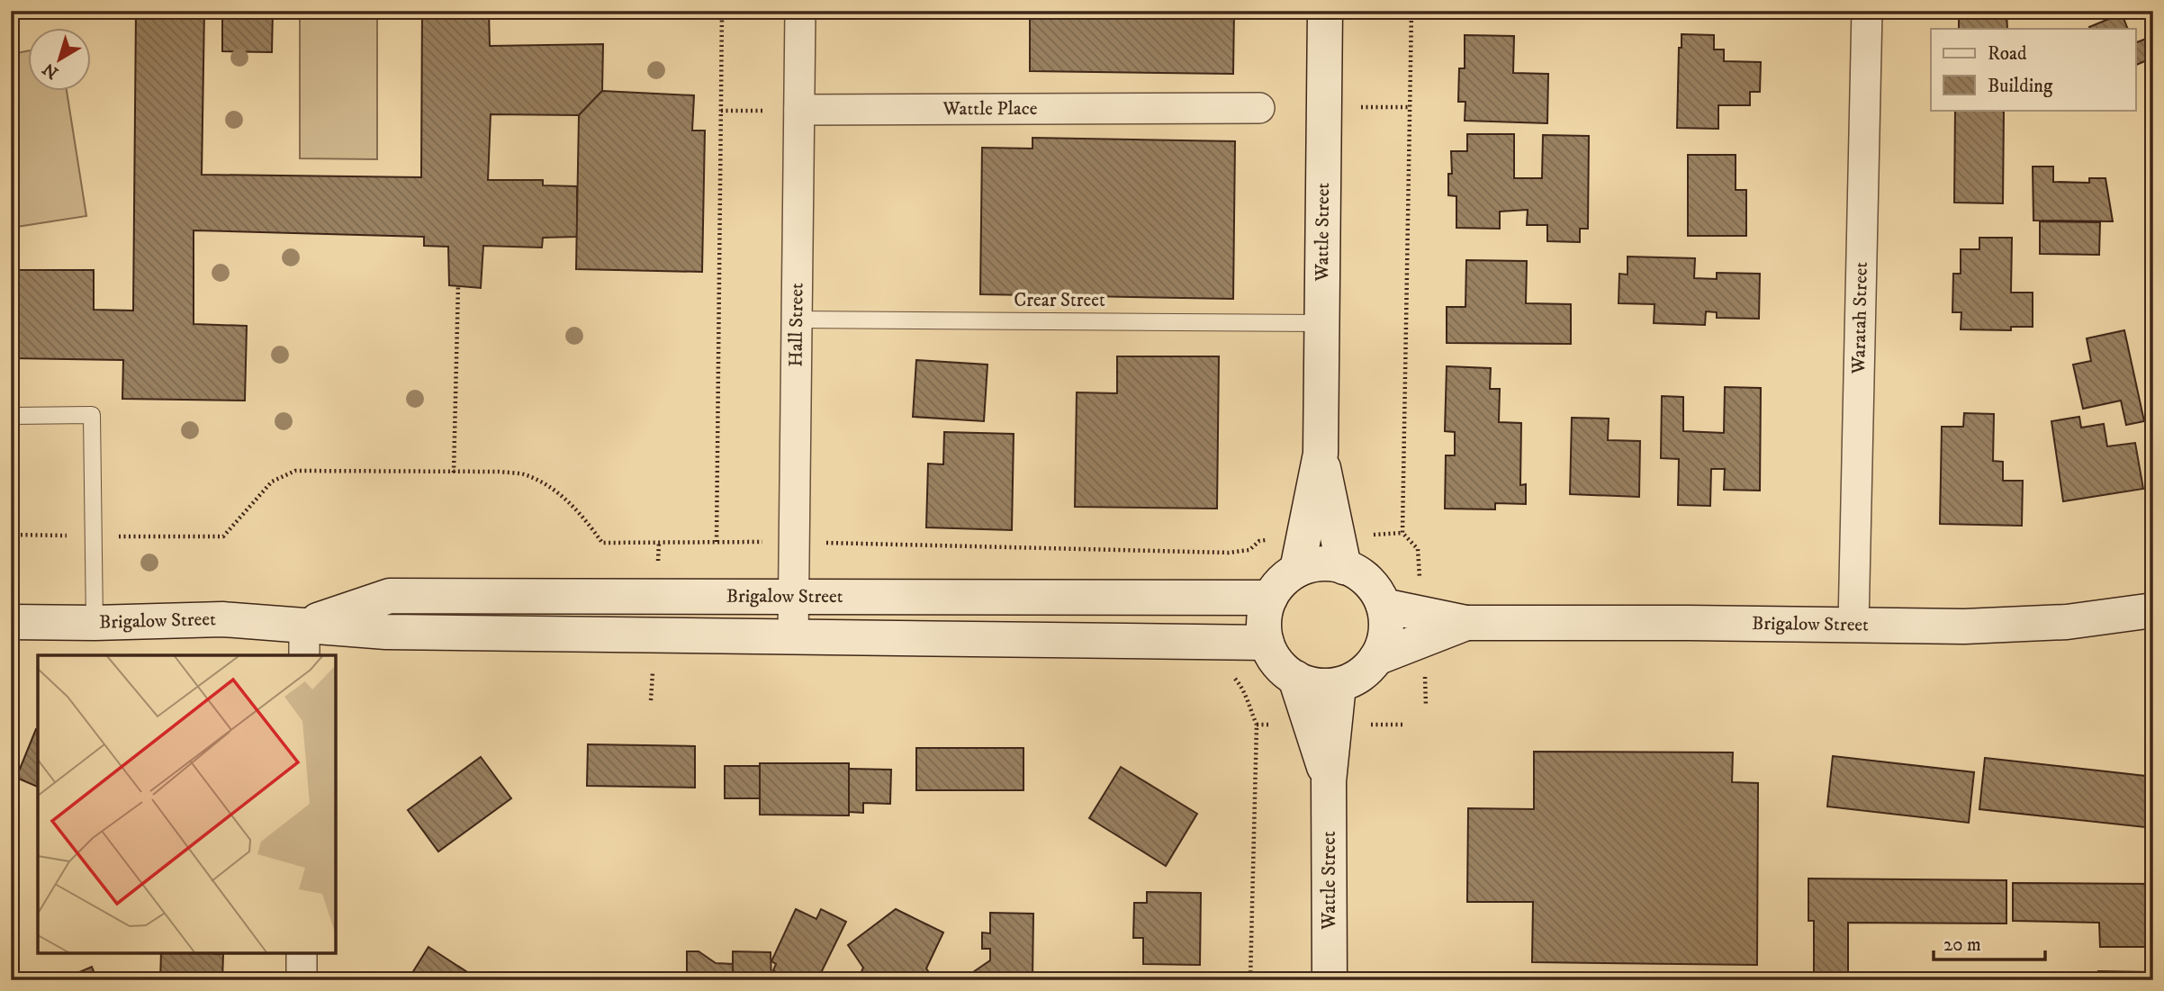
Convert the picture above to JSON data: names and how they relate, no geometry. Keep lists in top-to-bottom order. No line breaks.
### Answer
{"streets":{"street":["Wattle Place","Wattle Street","Waratah Street","Hall Street","Brigalow Street"],"lane":["Crear Street"]},"crossings":[["Wattle Place","Hall Street"],["Wattle Street","Crear Street"],["Wattle Street","Brigalow Street"],["Crear Street","Hall Street"],["Waratah Street","Brigalow Street"],["Hall Street","Brigalow Street"]],"legend":["Road","Building"],"scale_bar":"20 m","north":"bottom left"}
